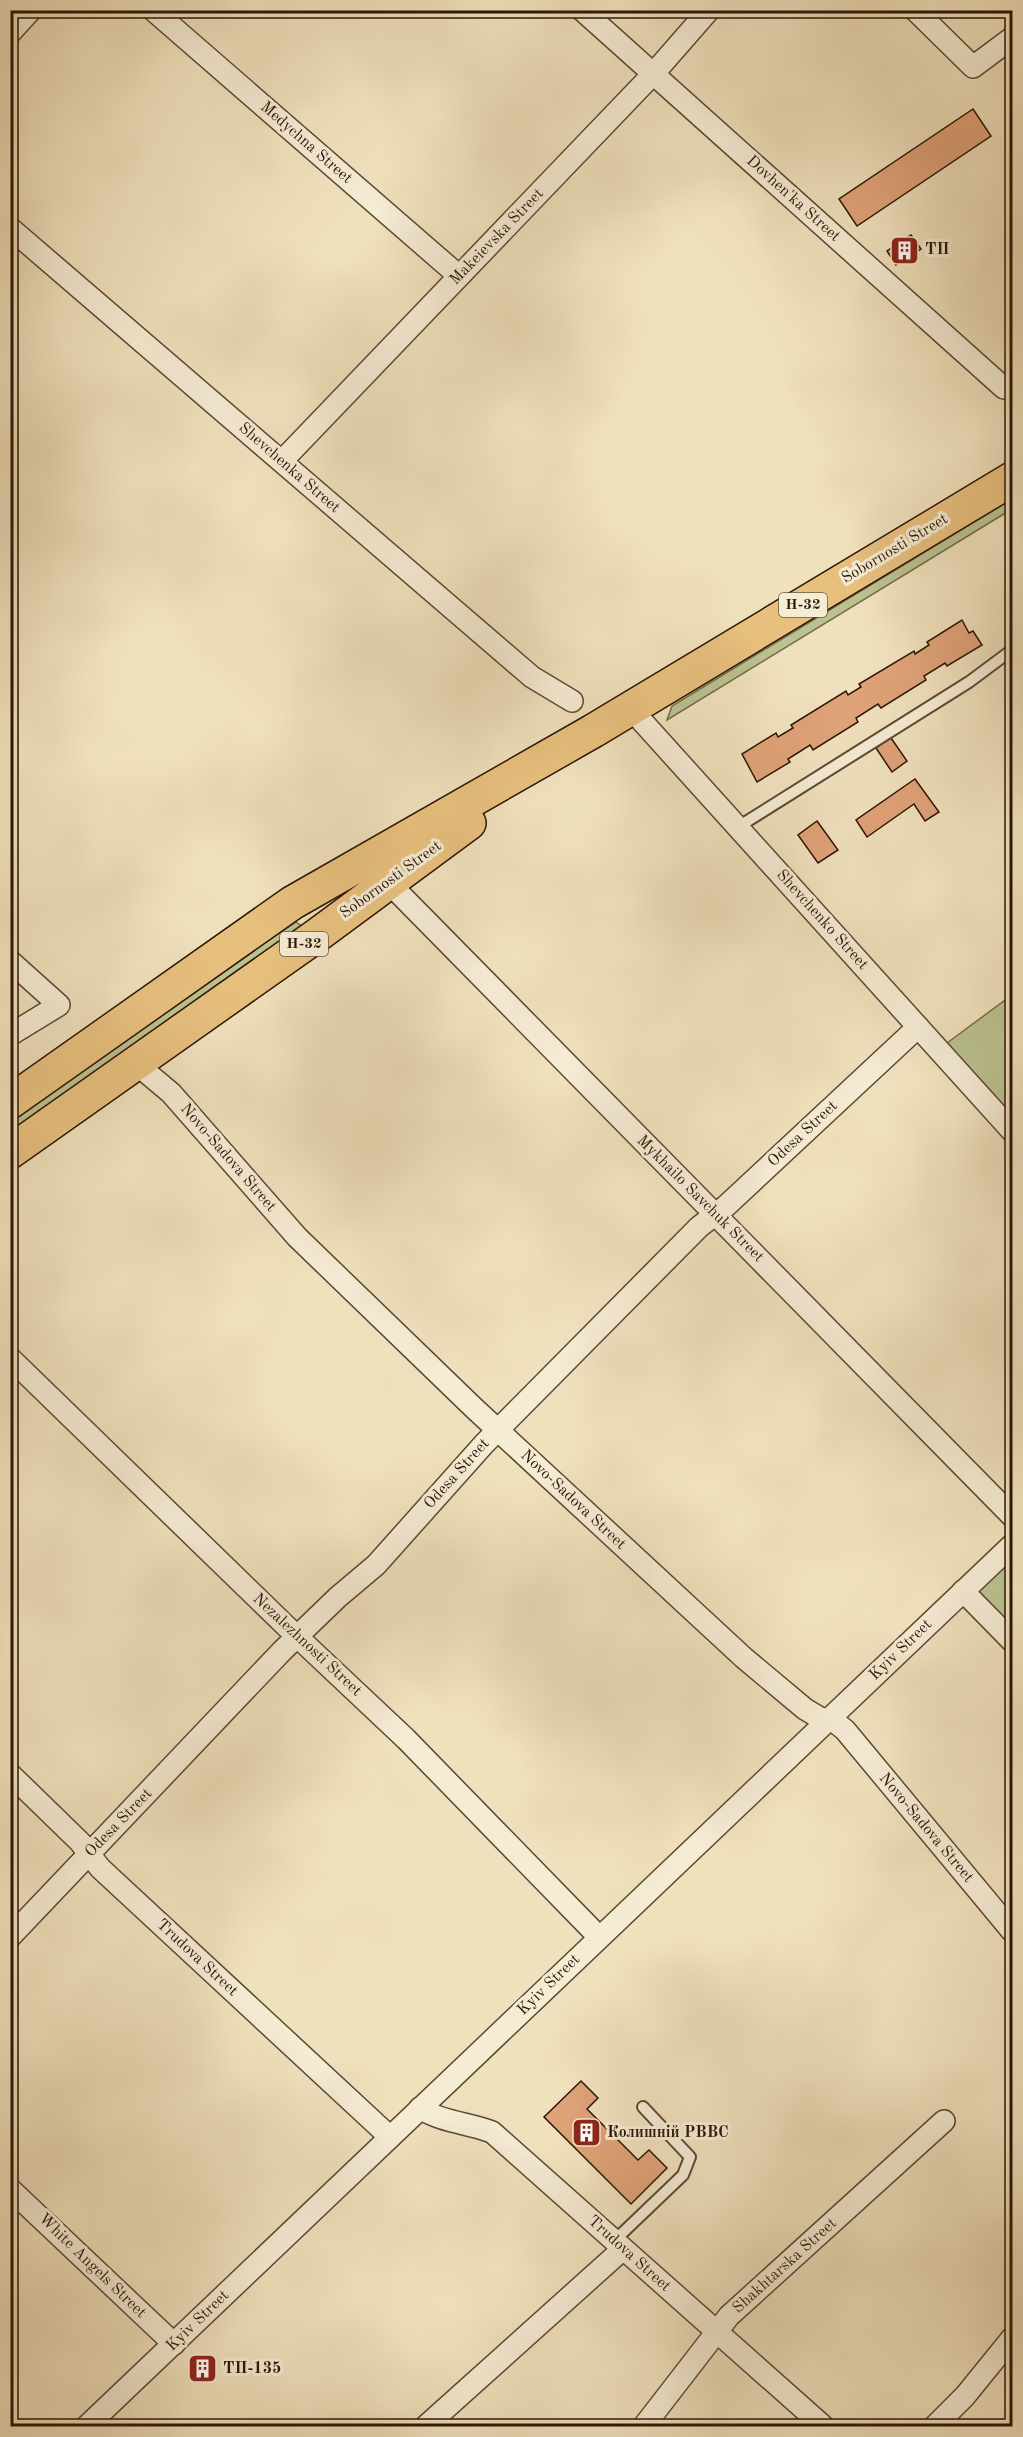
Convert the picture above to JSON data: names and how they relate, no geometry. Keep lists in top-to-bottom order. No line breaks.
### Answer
{"streets":{"main road":["Sobornosti Street","Н-32"],"street":["Medychna Street","Dovhen'ka Street","Makeievska Street","Shevchenka Street","Shevchenko Street","Odesa Street","Novo-Sadova Street","Mykhailo Savchuk Street","Nezalezhnosti Street","Kyiv Street","Trudova Street","White Angels Street","Shakhtarska Street"]},"crossings":[["Medychna Street","Makeievska Street"],["Dovhen'ka Street","Makeievska Street"],["Makeievska Street","Shevchenka Street"],["Sobornosti Street","Shevchenko Street"],["Sobornosti Street","Novo-Sadova Street"],["Sobornosti Street","Mykhailo Savchuk Street"],["Shevchenko Street","Odesa Street"],["Odesa Street","Novo-Sadova Street"],["Odesa Street","Mykhailo Savchuk Street"],["Odesa Street","Nezalezhnosti Street"],["Odesa Street","Trudova Street"],["Novo-Sadova Street","Kyiv Street"],["Nezalezhnosti Street","Kyiv Street"],["Kyiv Street","Trudova Street"],["Kyiv Street","White Angels Street"],["Trudova Street","Shakhtarska Street"]],"places":{"building":["ТП","Колишній РВВС","ТП-135"]}}
